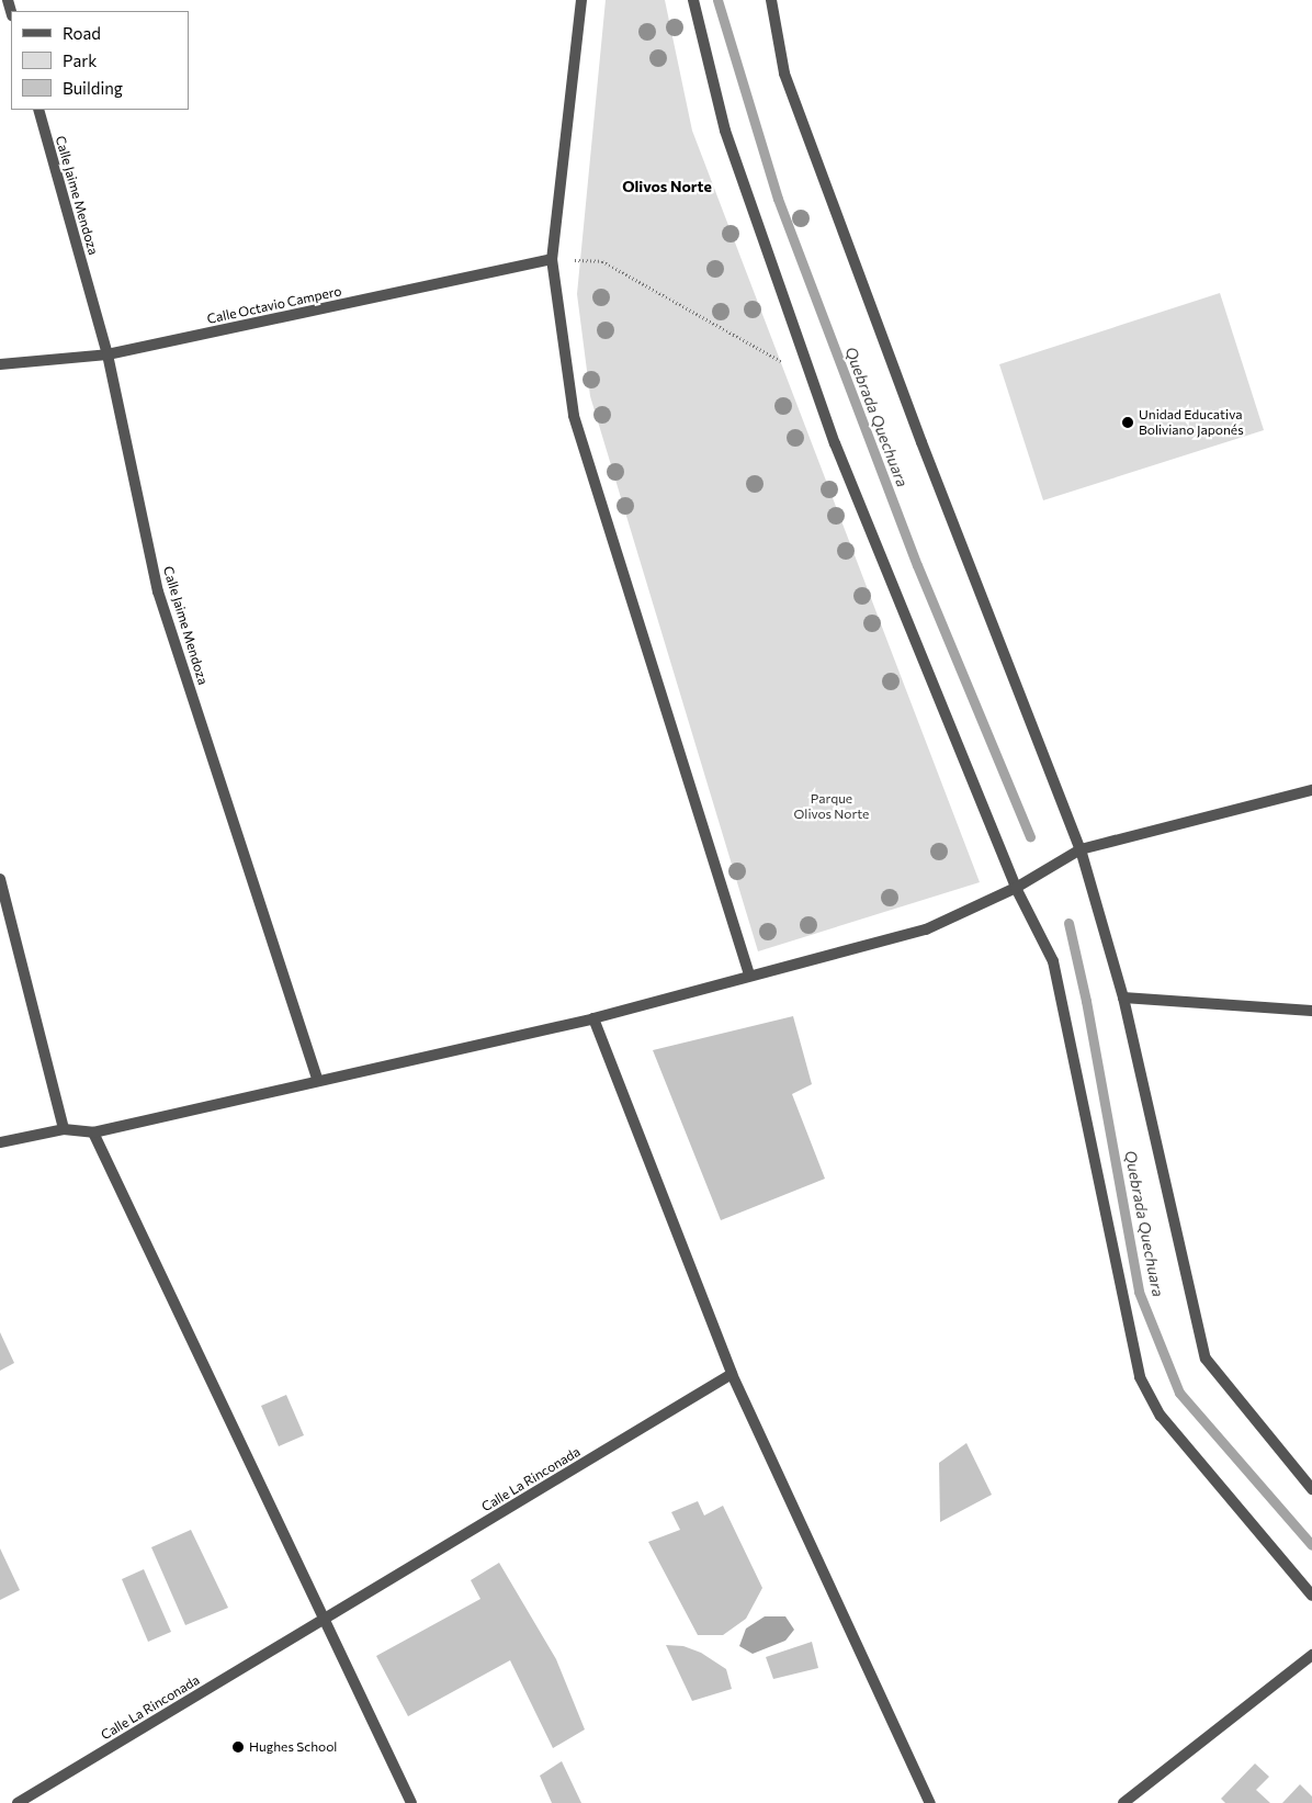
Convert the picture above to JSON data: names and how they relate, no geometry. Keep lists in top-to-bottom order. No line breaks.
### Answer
{"streets":{"street":["Calle Jaime Mendoza","Calle Octavio Campero","Calle La Rinconada"]},"crossings":[["Calle Jaime Mendoza","Calle Octavio Campero"]],"districts":["Olivos Norte"],"water":["Quebrada Quechuara"],"parks":["Parque Olivos Norte"],"places":["Unidad Educativa Boliviano Japonés","Hughes School"],"legend":["Road","Park","Building"]}
